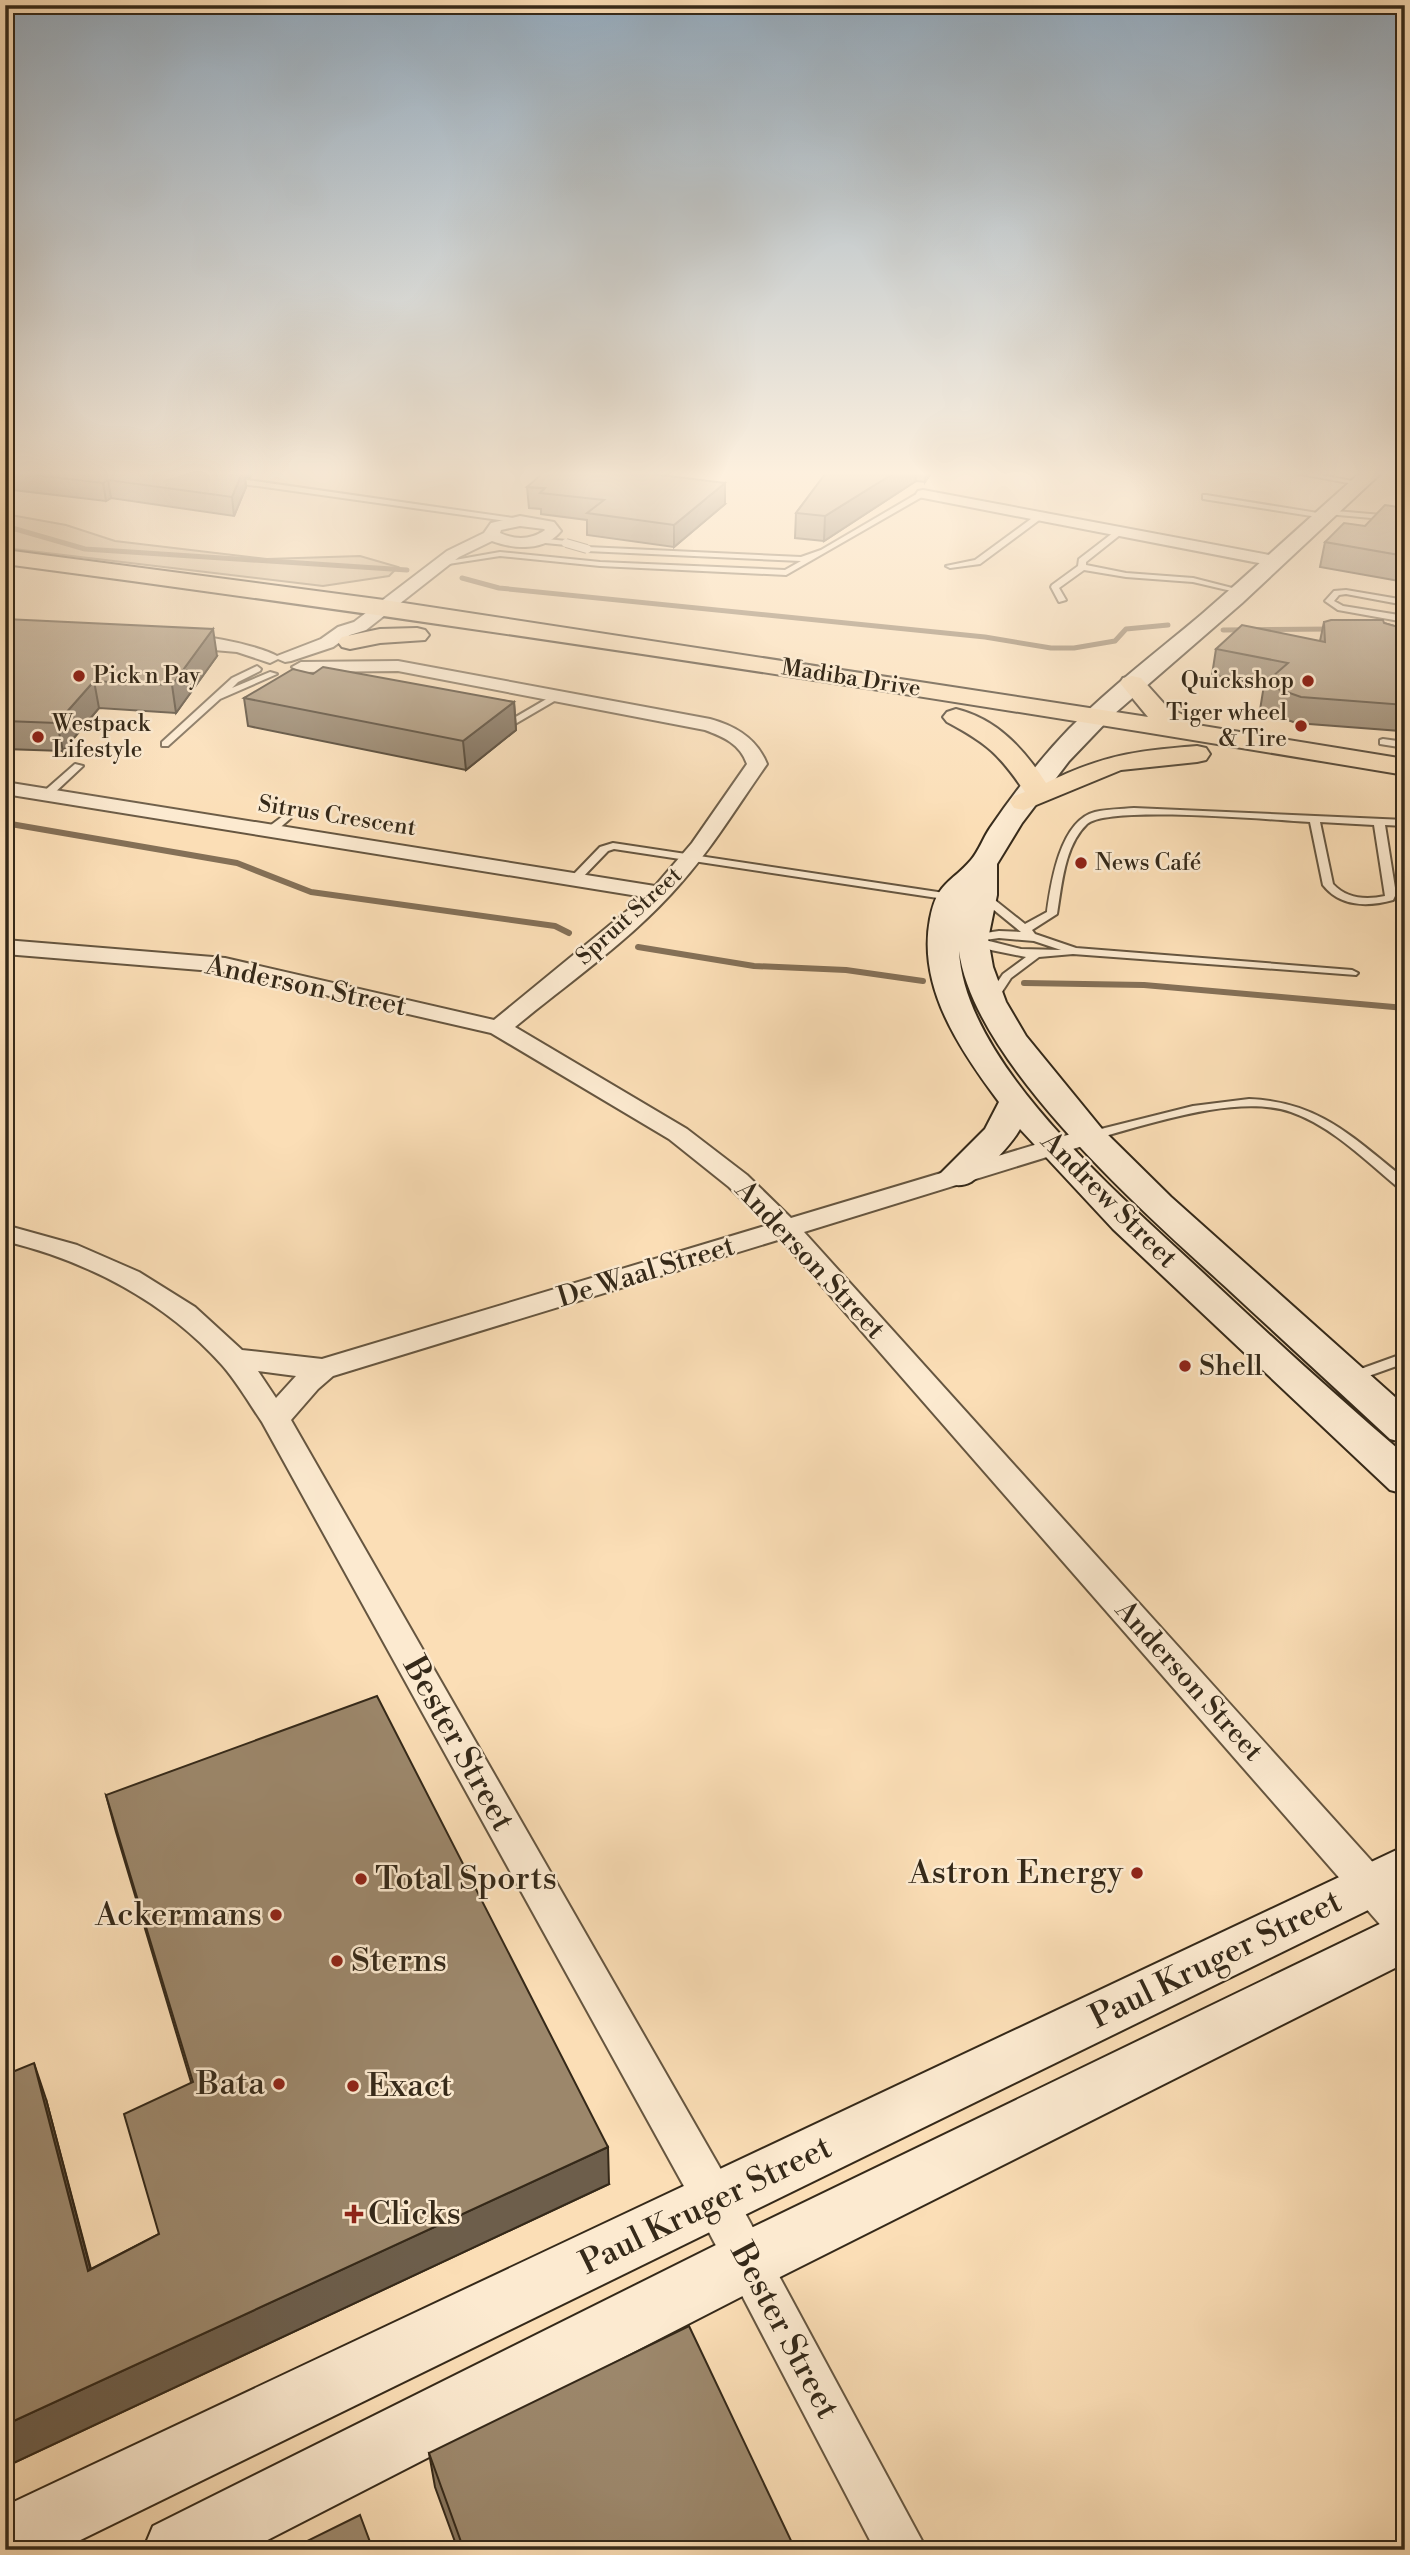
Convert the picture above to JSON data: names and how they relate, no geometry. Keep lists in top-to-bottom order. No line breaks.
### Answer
{"streets":{"main road":["Madiba Drive","Andrew Street","Paul Kruger Street"],"street":["Sitrus Crescent","Spruit Street","Anderson Street","De Waal Street","Bester Street"]},"crossings":[["Madiba Drive","Andrew Street"],["Sitrus Crescent","Spruit Street"],["Spruit Street","Anderson Street"],["Anderson Street","De Waal Street"],["Anderson Street","Paul Kruger Street"],["Andrew Street","De Waal Street"],["De Waal Street","Bester Street"],["Bester Street","Paul Kruger Street"]],"places":{"other":["Pick n Pay","Quickshop","Tiger wheel & Tire","Westpack Lifestyle","News Café","Shell","Astron Energy","Total Sports","Ackermans","Sterns","Bata","Exact"],"health":["Clicks"]}}
